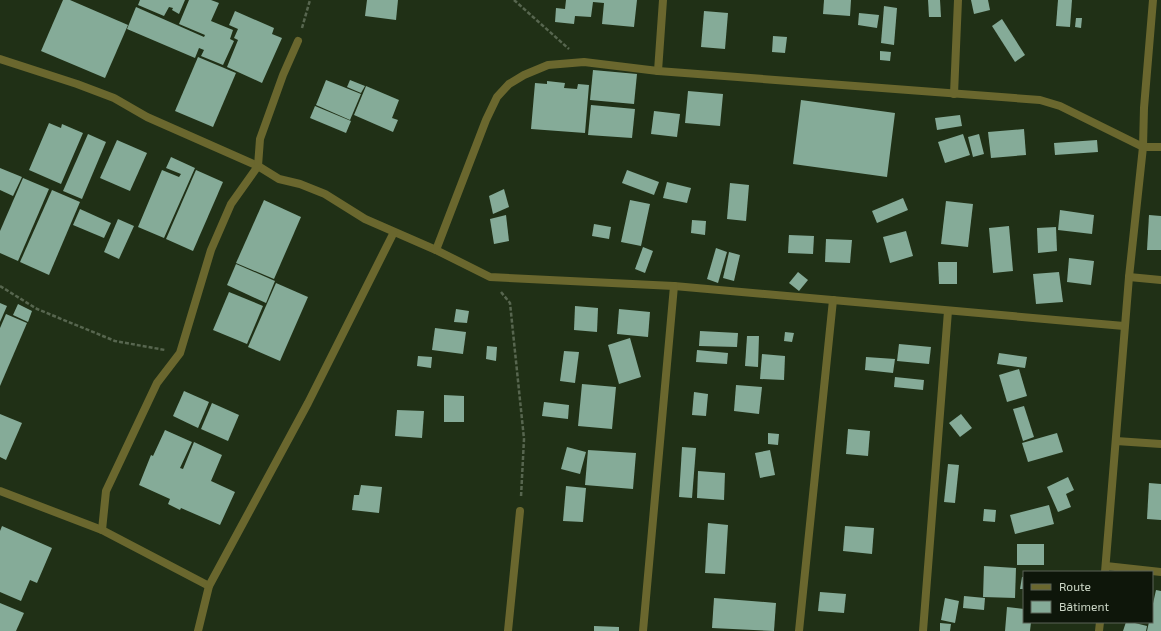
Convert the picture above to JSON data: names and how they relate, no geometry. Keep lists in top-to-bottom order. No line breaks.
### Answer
{"legend":["Route","Bâtiment"]}
